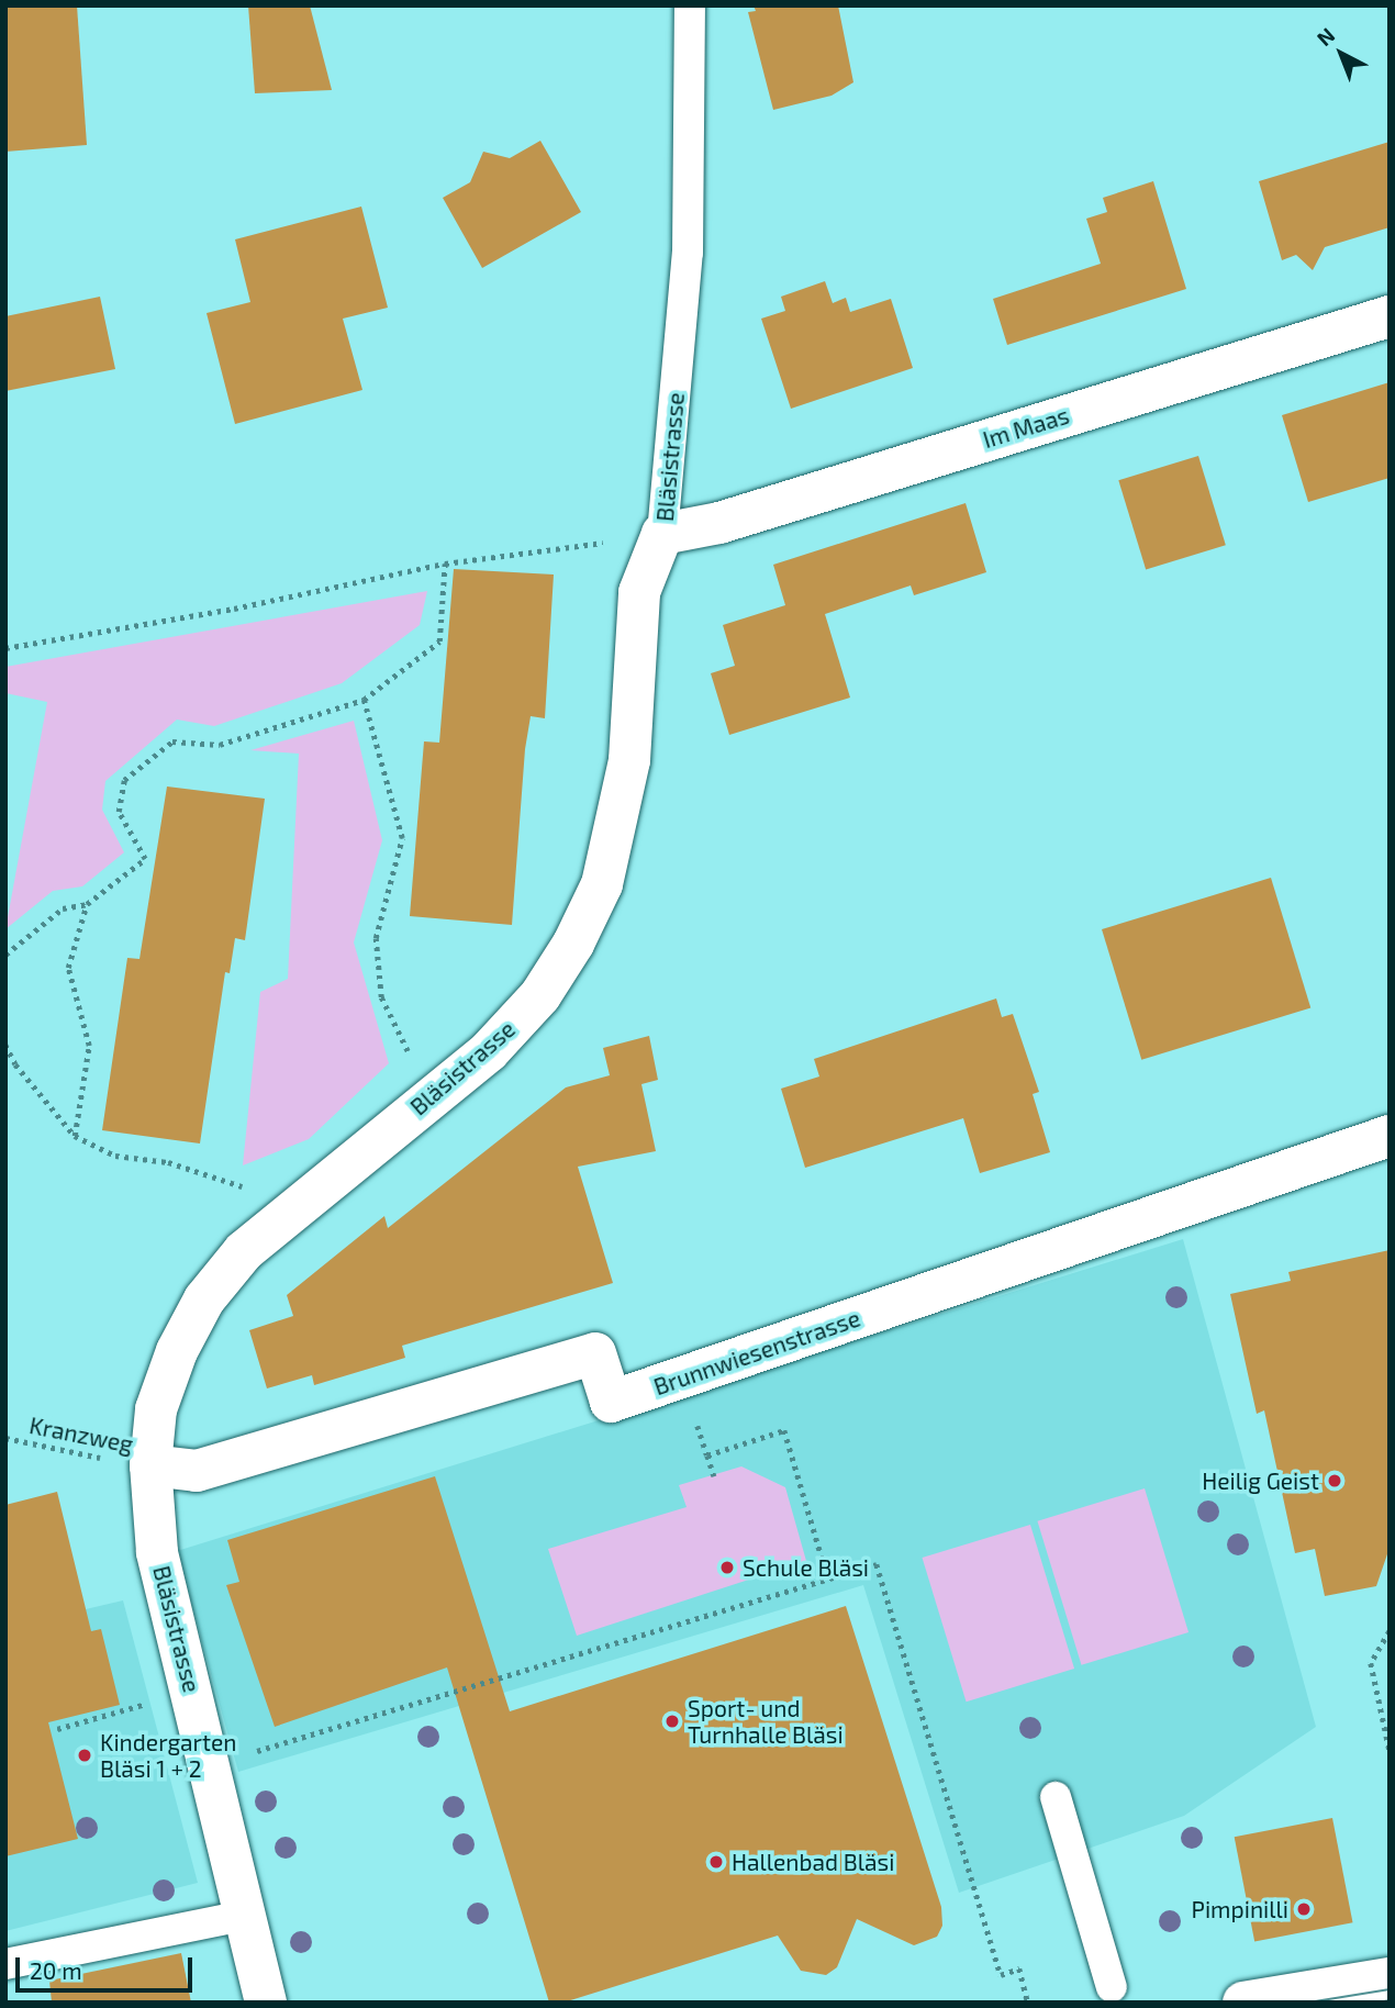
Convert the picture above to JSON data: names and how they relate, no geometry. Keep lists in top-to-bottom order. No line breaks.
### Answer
{"streets":{"street":["Im Maas","Bläsistrasse","Brunnwiesenstrasse"],"path":["Kranzweg"]},"crossings":[["Im Maas","Bläsistrasse"],["Bläsistrasse","Brunnwiesenstrasse"],["Bläsistrasse","Kranzweg"],["Brunnwiesenstrasse","Kranzweg"]],"places":["Heilig Geist","Schule Bläsi","Sport- und Turnhalle Bläsi","Kindergarten Bläsi 1 + 2","Hallenbad Bläsi","Pimpinilli"],"scale_bar":"20 m","north":"top left"}
